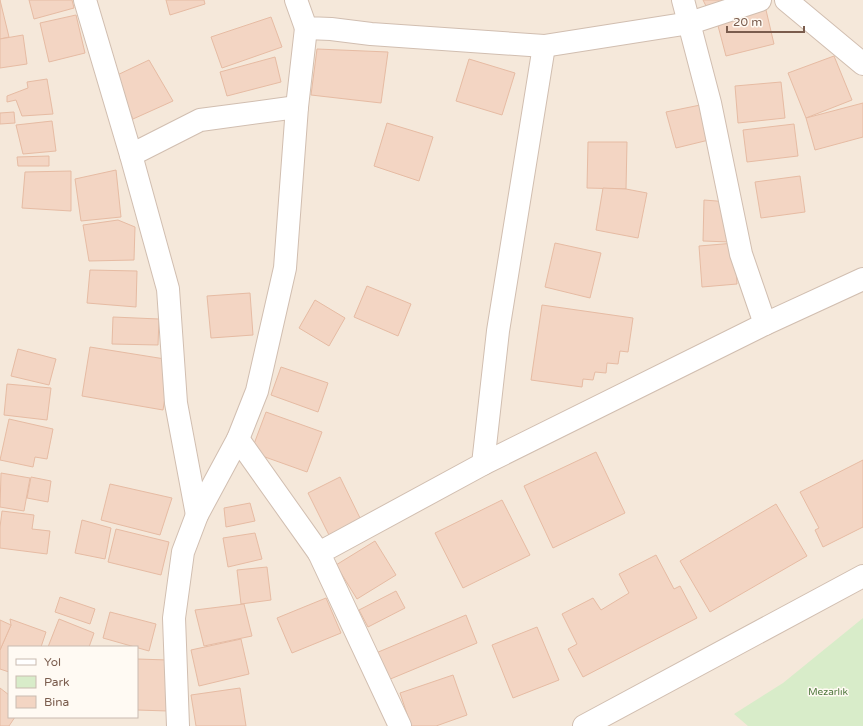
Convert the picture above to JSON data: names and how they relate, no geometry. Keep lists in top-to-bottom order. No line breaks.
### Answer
{"parks":["Mezarlık"],"legend":["Yol","Park","Bina"],"scale_bar":"20 m"}
